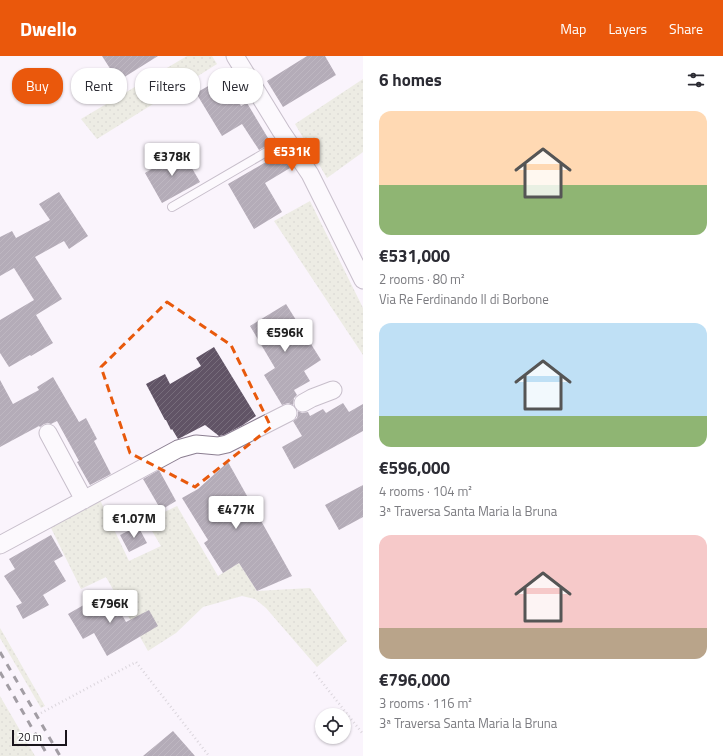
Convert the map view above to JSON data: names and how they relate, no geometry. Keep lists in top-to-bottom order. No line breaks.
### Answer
{"scale_bar":"20 m","page":{"header":"Dwello","nav":["Map","Layers","Share"],"heading":"6 homes","chip":["Buy","Rent","Filters","New"],"list":[{"name":"€531,000","note":"2 rooms · 80 m² · Via Re Ferdinando II di Borbone"},{"name":"€596,000","note":"4 rooms · 104 m² · 3ª Traversa Santa Maria la Bruna"},{"name":"€796,000","note":"3 rooms · 116 m² · 3ª Traversa Santa Maria la Bruna"}],"price":["€531K","€378K","€596K","€477K","€1.07M","€796K"],"scale":"20 m"}}
